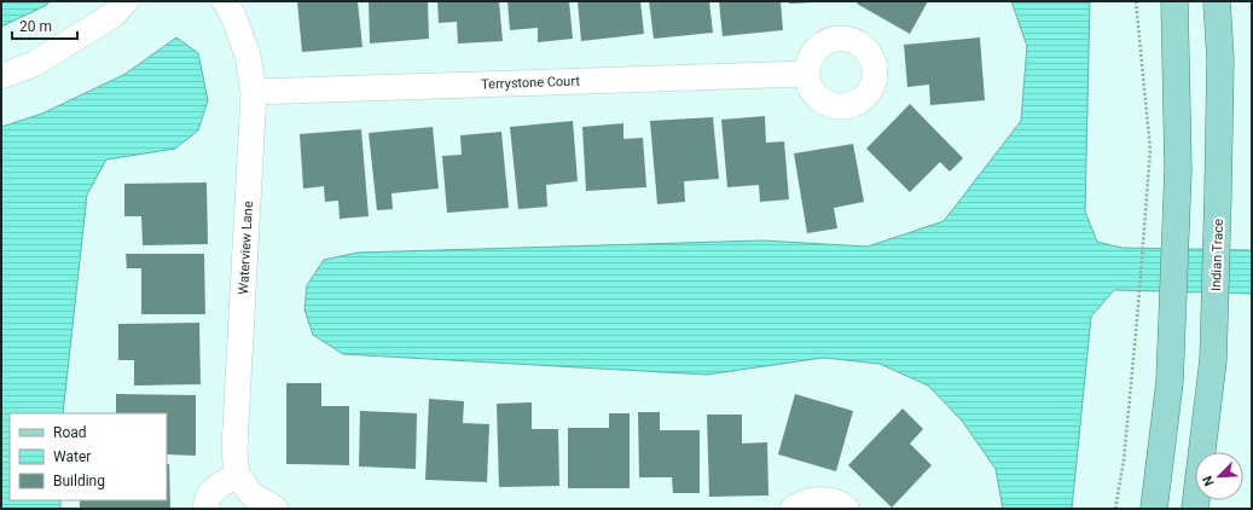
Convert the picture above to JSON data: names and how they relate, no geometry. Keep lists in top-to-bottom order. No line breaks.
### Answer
{"streets":{"main road":["Indian Trace"],"street":["Terrystone Court","Waterview Lane"]},"crossings":[["Terrystone Court","Waterview Lane"]],"legend":["Road","Water","Building"],"scale_bar":"20 m","north":"bottom left"}
